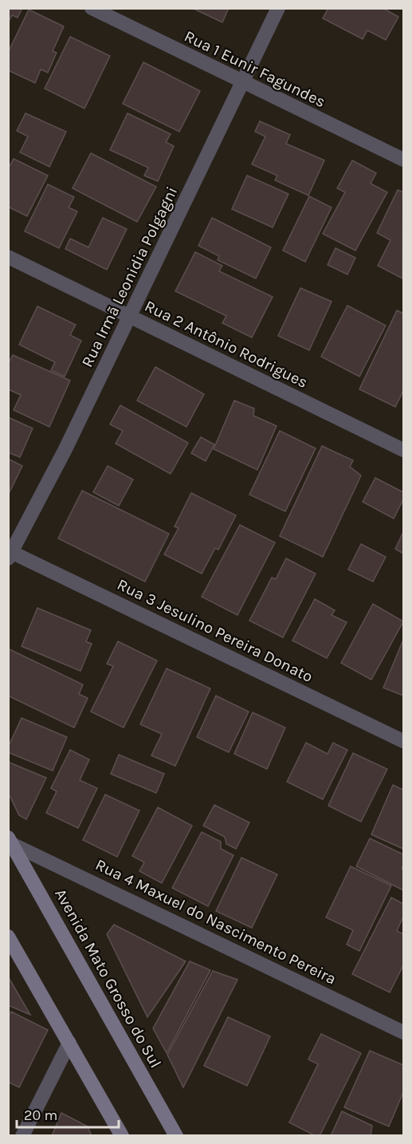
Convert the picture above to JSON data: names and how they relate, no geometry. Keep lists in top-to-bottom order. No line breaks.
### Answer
{"streets":{"main road":["Avenida Mato Grosso do Sul"],"street":["Rua 1 Eunir Fagundes","Rua Irmã Leonidia Polgagni","Rua 2 Antônio Rodrigues","Rua 3 Jesulino Pereira Donato","Rua 4 Maxuel do Nascimento Pereira"]},"crossings":[["Rua 1 Eunir Fagundes","Rua Irmã Leonidia Polgagni"],["Rua Irmã Leonidia Polgagni","Rua 2 Antônio Rodrigues"],["Rua Irmã Leonidia Polgagni","Rua 3 Jesulino Pereira Donato"],["Rua 4 Maxuel do Nascimento Pereira","Avenida Mato Grosso do Sul"]],"scale_bar":"20 m"}
